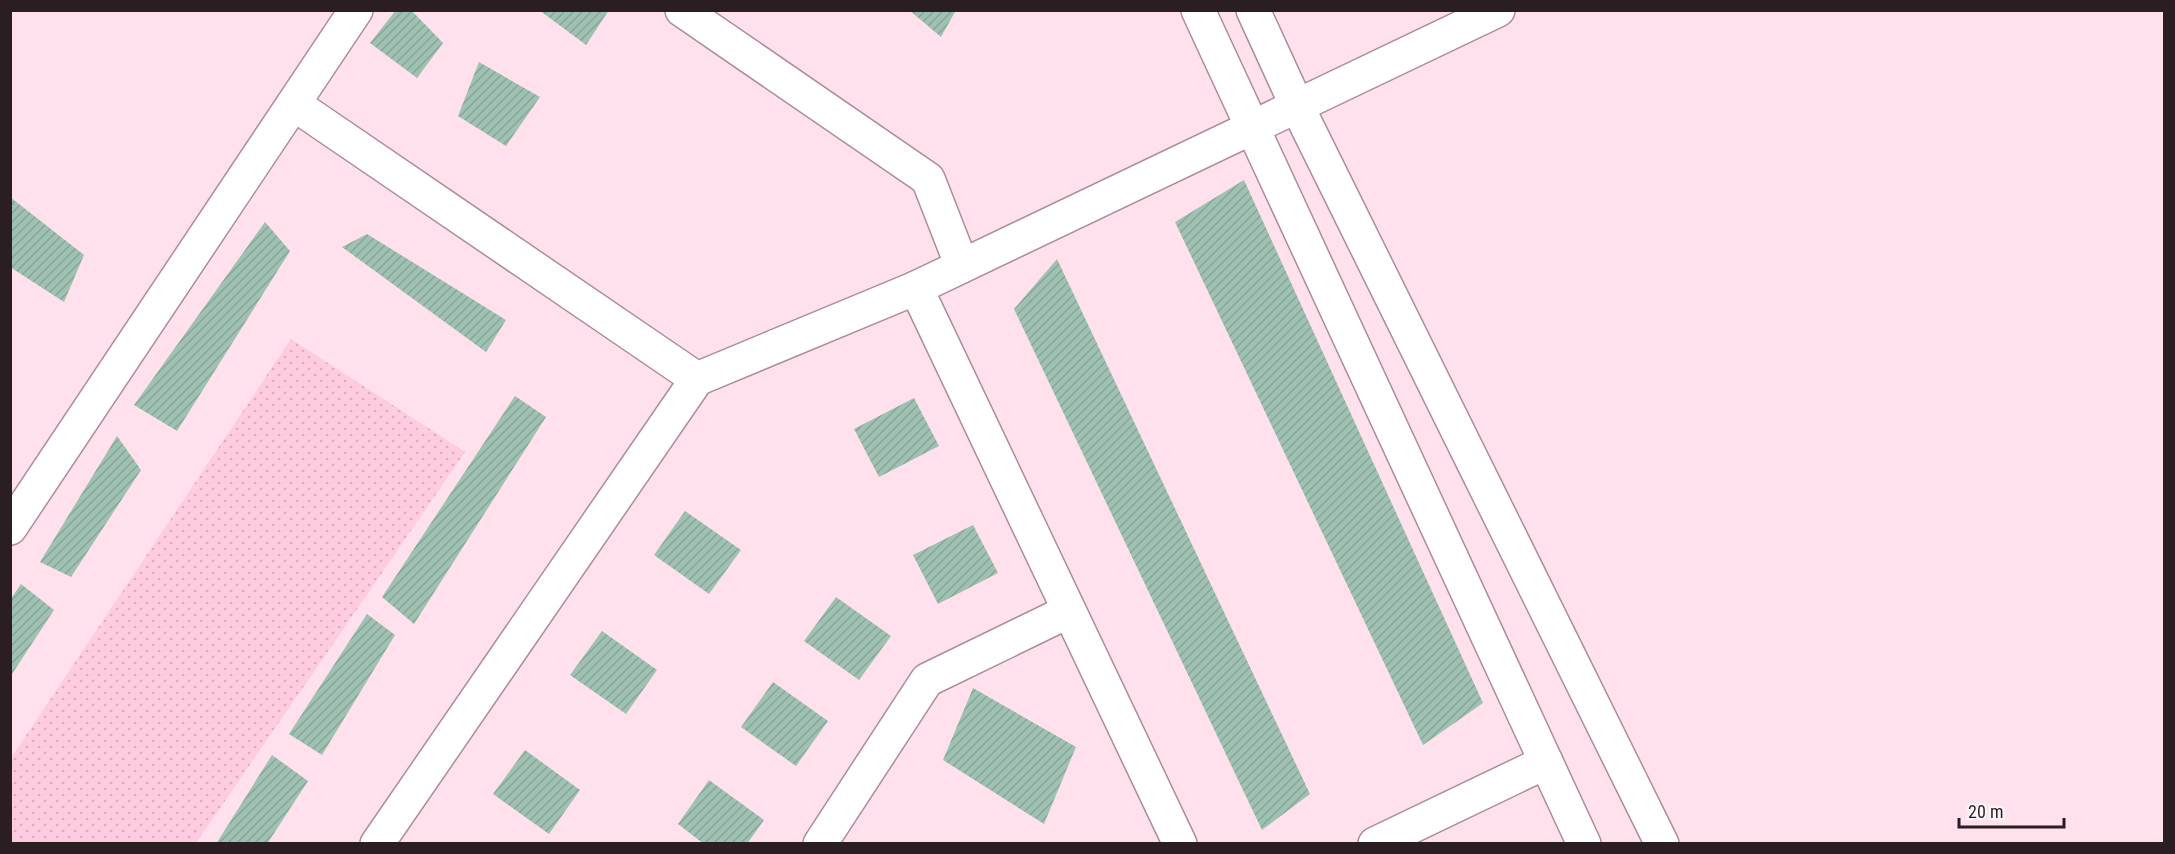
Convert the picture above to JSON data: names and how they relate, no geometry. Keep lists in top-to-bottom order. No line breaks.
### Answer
{"scale_bar":"20 m"}
